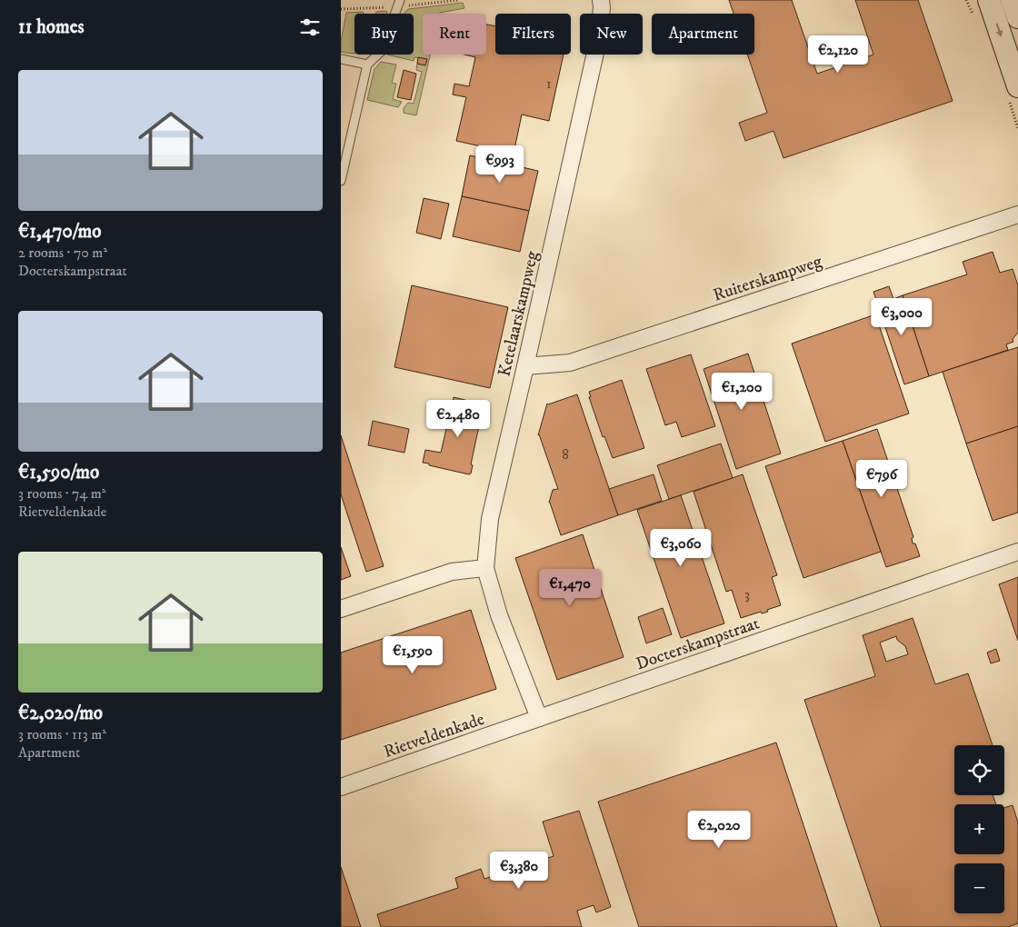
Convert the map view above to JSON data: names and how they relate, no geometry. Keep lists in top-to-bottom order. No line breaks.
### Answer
{"streets":{"street":["Ruiterskampweg","Ketelaarskampweg","Docterskampstraat","Rietveldenkade"]},"crossings":[["Ruiterskampweg","Ketelaarskampweg"],["Docterskampstraat","Rietveldenkade"]],"house_numbers":["1","8","3"],"page":{"heading":"11 homes","chip":["Buy","Rent","Filters","New","Apartment"],"price":["€2,120","€993","€3,000","€1,200","€2,480","€796","€3,060","€1,470","€1,590","€2,020","€3,380"],"list":[{"name":"€1,470/mo","note":"2 rooms · 70 m² · Docterskampstraat"},{"name":"€1,590/mo","note":"3 rooms · 74 m² · Rietveldenkade"},{"name":"€2,020/mo","note":"3 rooms · 113 m² · Apartment"}],"map_buttons":["+","−"]}}
